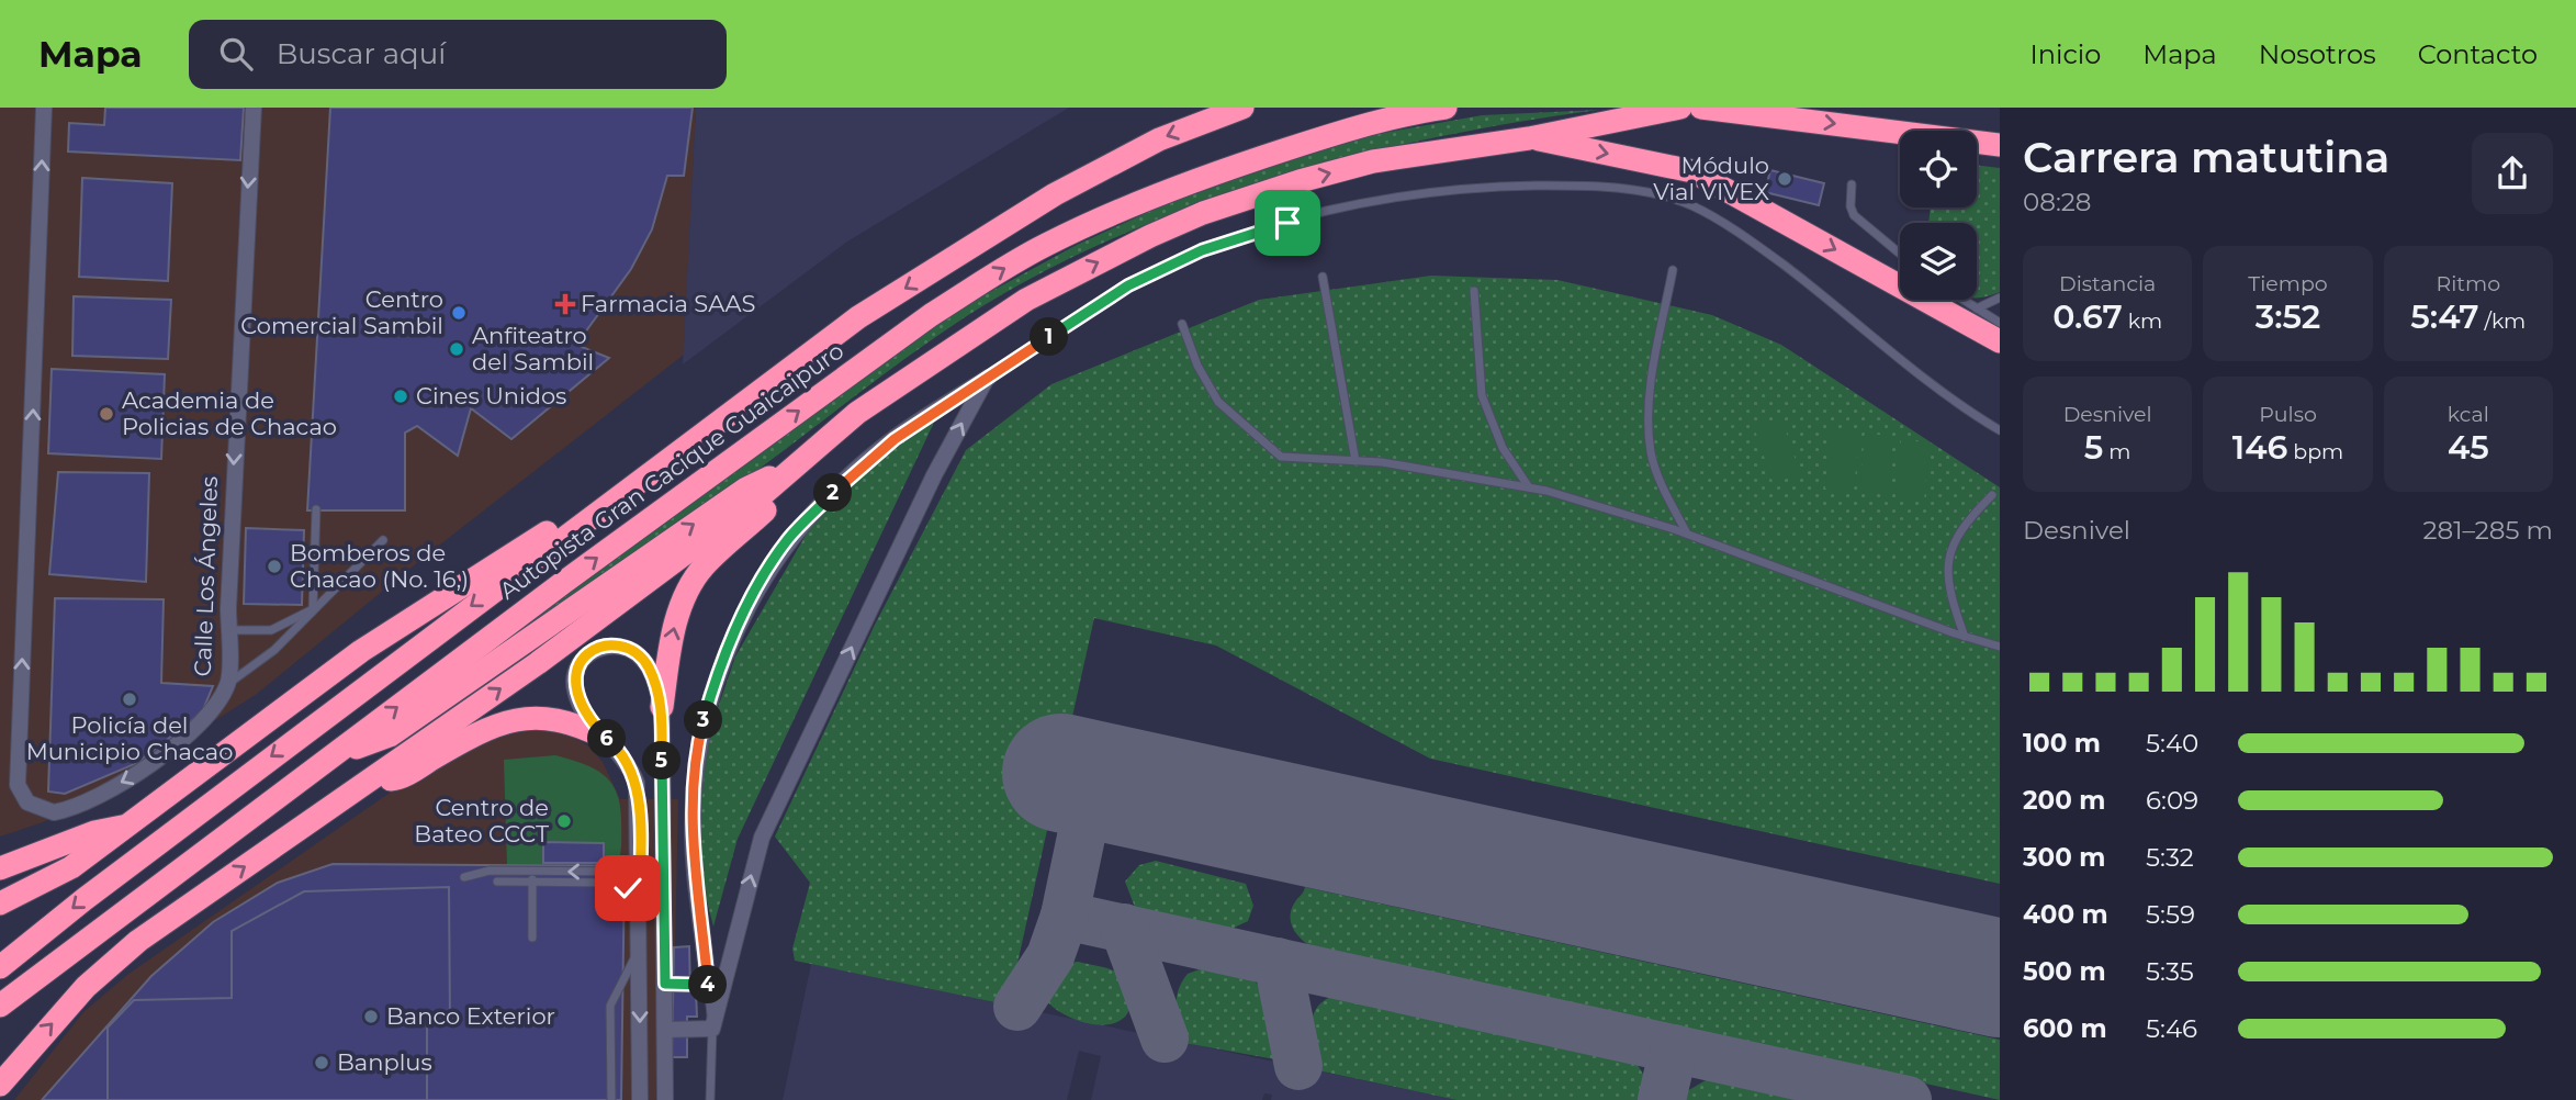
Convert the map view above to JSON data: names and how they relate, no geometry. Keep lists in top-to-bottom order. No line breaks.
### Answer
{"streets":{"highway":["Autopista Gran Cacique Guaicaipuro"],"street":["Calle Los Ángeles"]},"places":{"other":["Módulo Vial VIVEX","Centro Comercial Sambil","Anfiteatro del Sambil","Cines Unidos","Academia de Policias de Chacao","Bomberos de Chacao (No. 16,)","Policía del Municipio Chacao","Centro de Bateo CCCT","Banco Exterior","Banplus"],"health":["Farmacia SAAS"]},"page":{"header":"Mapa","search":"Buscar aquí","nav":["Inicio","Mapa","Nosotros","Contacto"],"heading":["Carrera matutina","08:28"],"stats":[["Distancia","0.67 km"],["Tiempo","3:52"],["Ritmo","5:47 /km"],["Desnivel","5 m"],["Pulso","146 bpm"],["kcal","45"]],"pins":["1","2","3","6","5","4"],"chart":["Desnivel","281–285 m"],"list":[{"name":"100 m","note":"5:40"},{"name":"200 m","note":"6:09"},{"name":"300 m","note":"5:32"},{"name":"400 m","note":"5:59"},{"name":"500 m","note":"5:35"},{"name":"600 m","note":"5:46"}]}}
